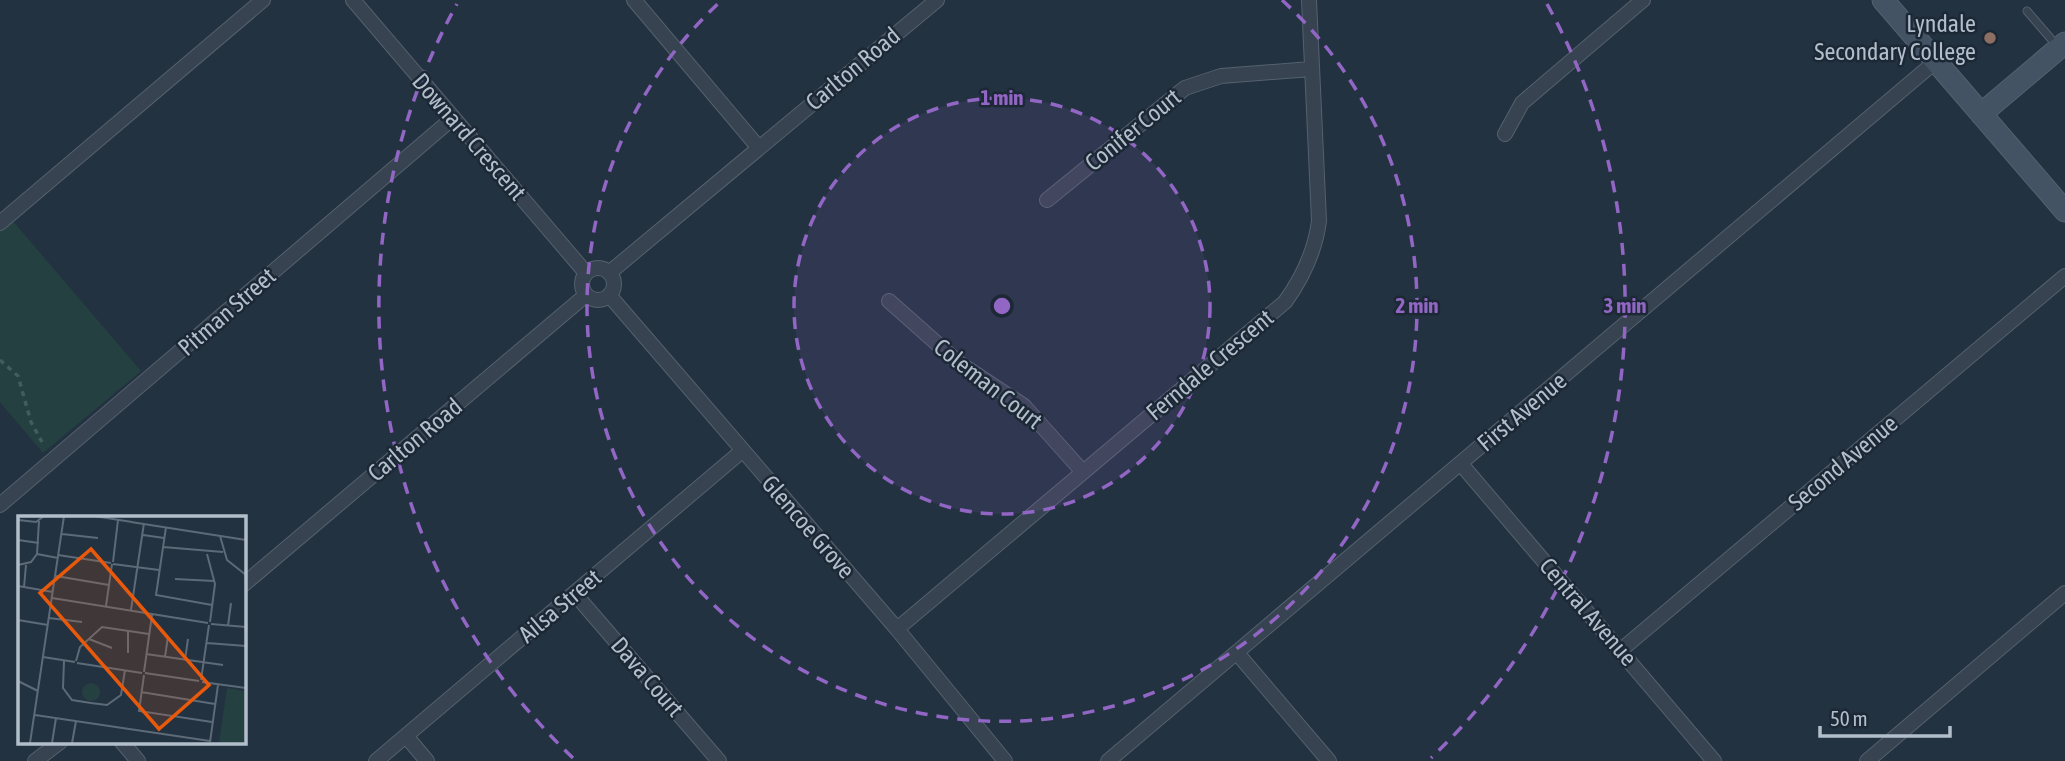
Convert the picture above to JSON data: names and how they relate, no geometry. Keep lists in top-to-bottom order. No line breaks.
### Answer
{"streets":{"street":["Carlton Road","Conifer Court","Downard Crescent","Pitman Street","Ferndale Crescent","Coleman Court","First Avenue","Second Avenue","Glencoe Grove","Ailsa Street","Central Avenue","Dava Court"]},"crossings":[["Carlton Road","Downard Crescent"],["Carlton Road","Glencoe Grove"],["Conifer Court","Ferndale Crescent"],["Downard Crescent","Pitman Street"],["Downard Crescent","Glencoe Grove"],["Ferndale Crescent","Coleman Court"],["Ferndale Crescent","Glencoe Grove"],["First Avenue","Central Avenue"],["Second Avenue","Central Avenue"],["Glencoe Grove","Ailsa Street"],["Ailsa Street","Dava Court"]],"places":["Lyndale Secondary College"],"scale_bar":"50 m","rings":["1 min","2 min","3 min"]}
